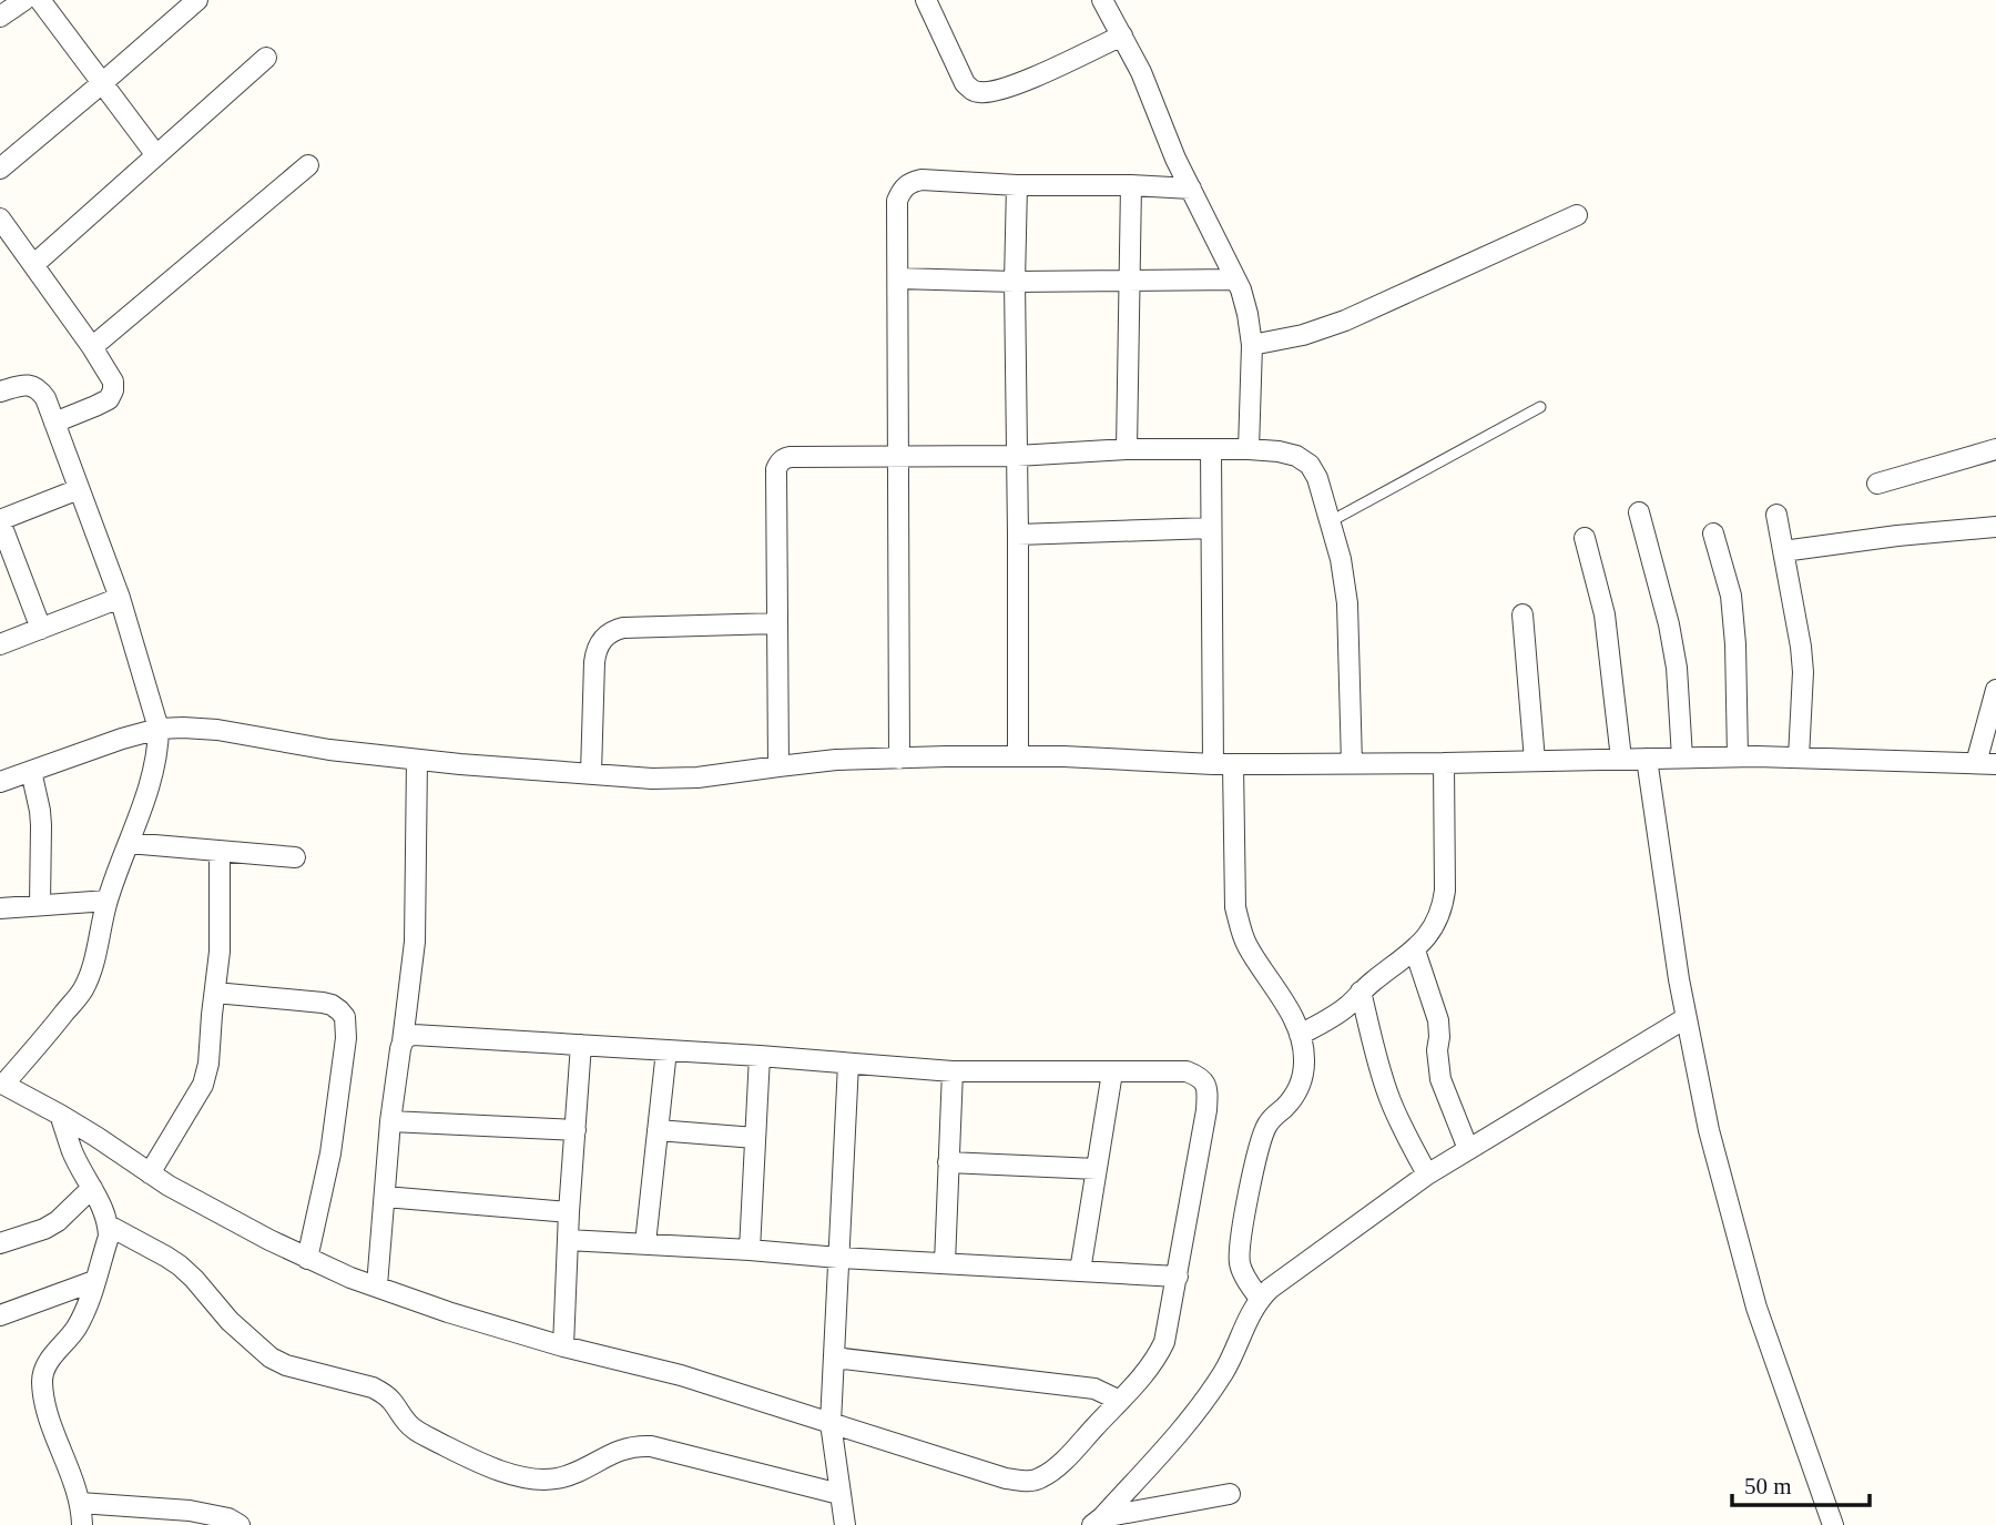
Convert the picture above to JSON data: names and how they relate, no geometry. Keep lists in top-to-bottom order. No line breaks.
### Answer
{"scale_bar":"50 m"}
